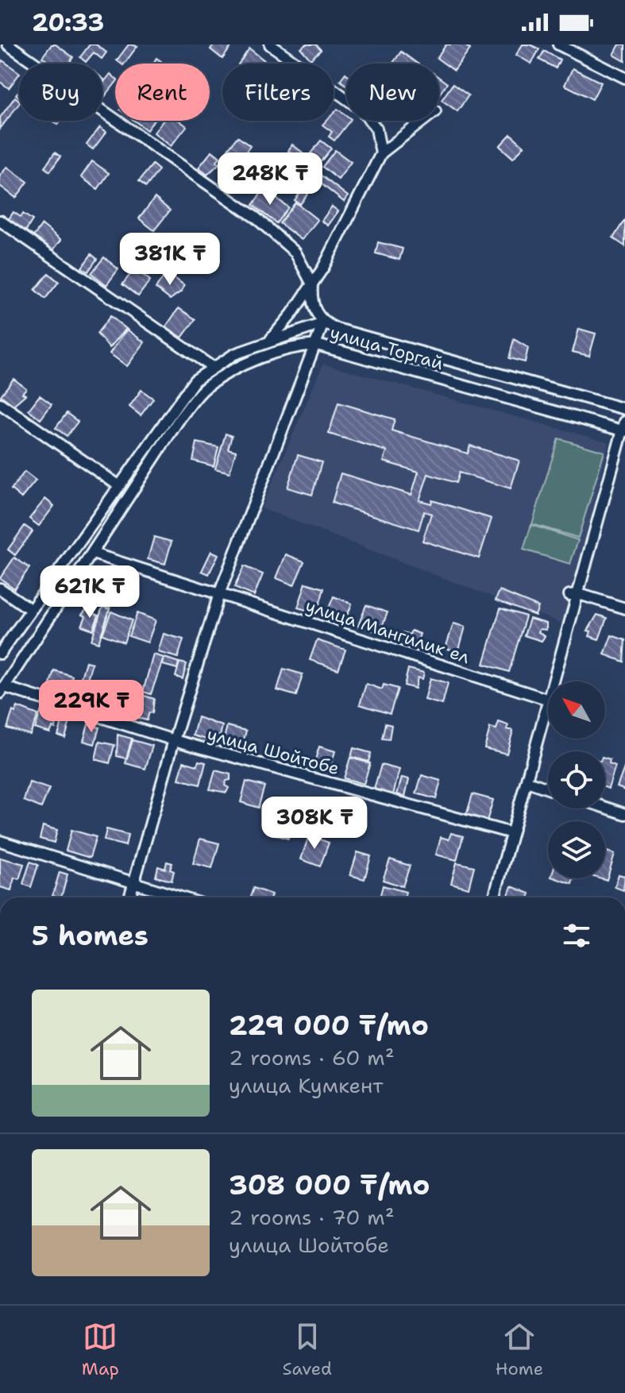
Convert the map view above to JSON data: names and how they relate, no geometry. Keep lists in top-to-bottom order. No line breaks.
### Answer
{"streets":{"street":["улица Торгай","улица Мангилик ел","улица Шойтобе"]},"north":"top left","page":{"status":"20:33","chip":["Buy","Rent","Filters","New"],"price":["248K ₸","381K ₸","621K ₸","229K ₸","308K ₸"],"heading":"5 homes","list":[{"name":"229 000 ₸/mo","note":"2 rooms · 60 m² · улица Кумкент"},{"name":"308 000 ₸/mo","note":"2 rooms · 70 m² · улица Шойтобе"}],"tabs":["Map","Saved","Home"]}}
